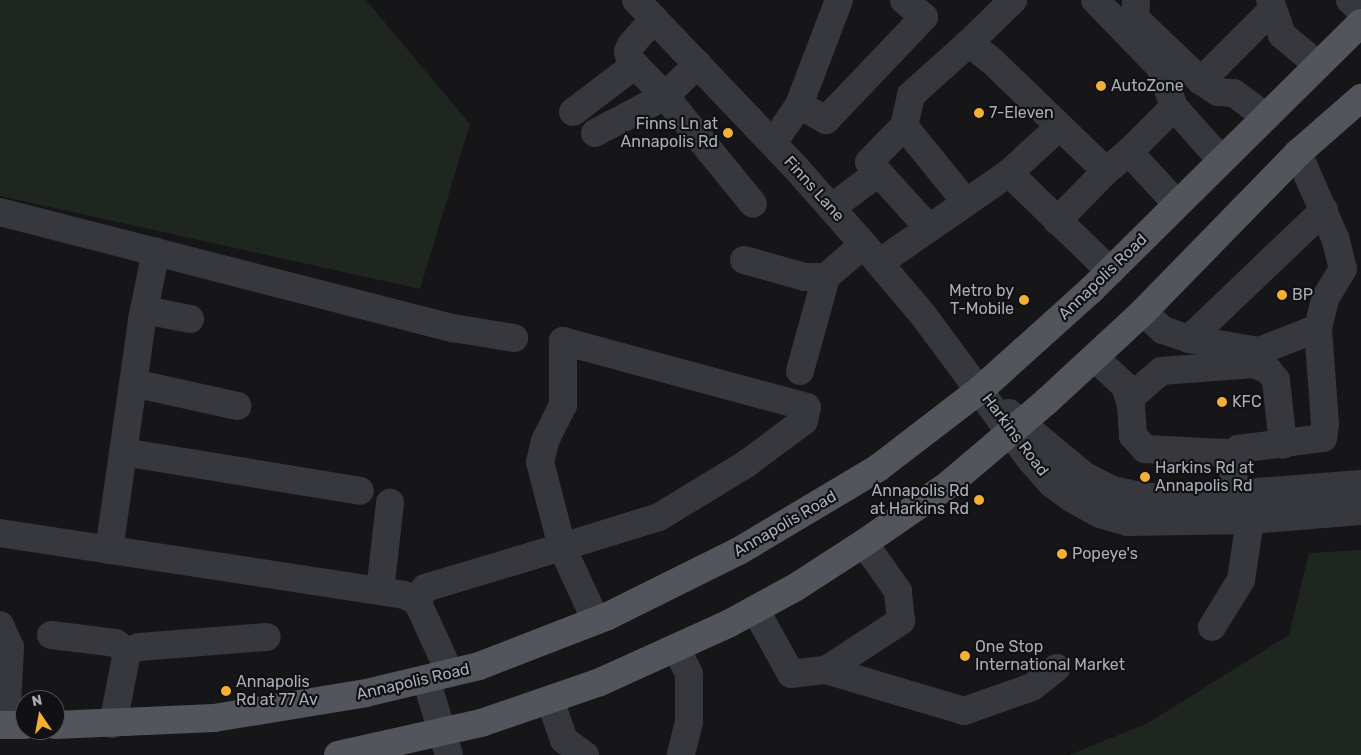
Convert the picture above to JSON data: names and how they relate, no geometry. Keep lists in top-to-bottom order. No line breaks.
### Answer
{"streets":{"main road":["Annapolis Road"],"street":["Finns Lane","Harkins Road"]},"crossings":[["Finns Lane","Annapolis Road"],["Finns Lane","Harkins Road"],["Annapolis Road","Harkins Road"]],"places":["AutoZone","7-Eleven","Finns Ln at Annapolis Rd","BP","Metro by T-Mobile","KFC","Harkins Rd at Annapolis Rd","Annapolis Rd at Harkins Rd","Popeye's","One Stop International Market","Annapolis Rd at 77 Av"],"north":"top"}
